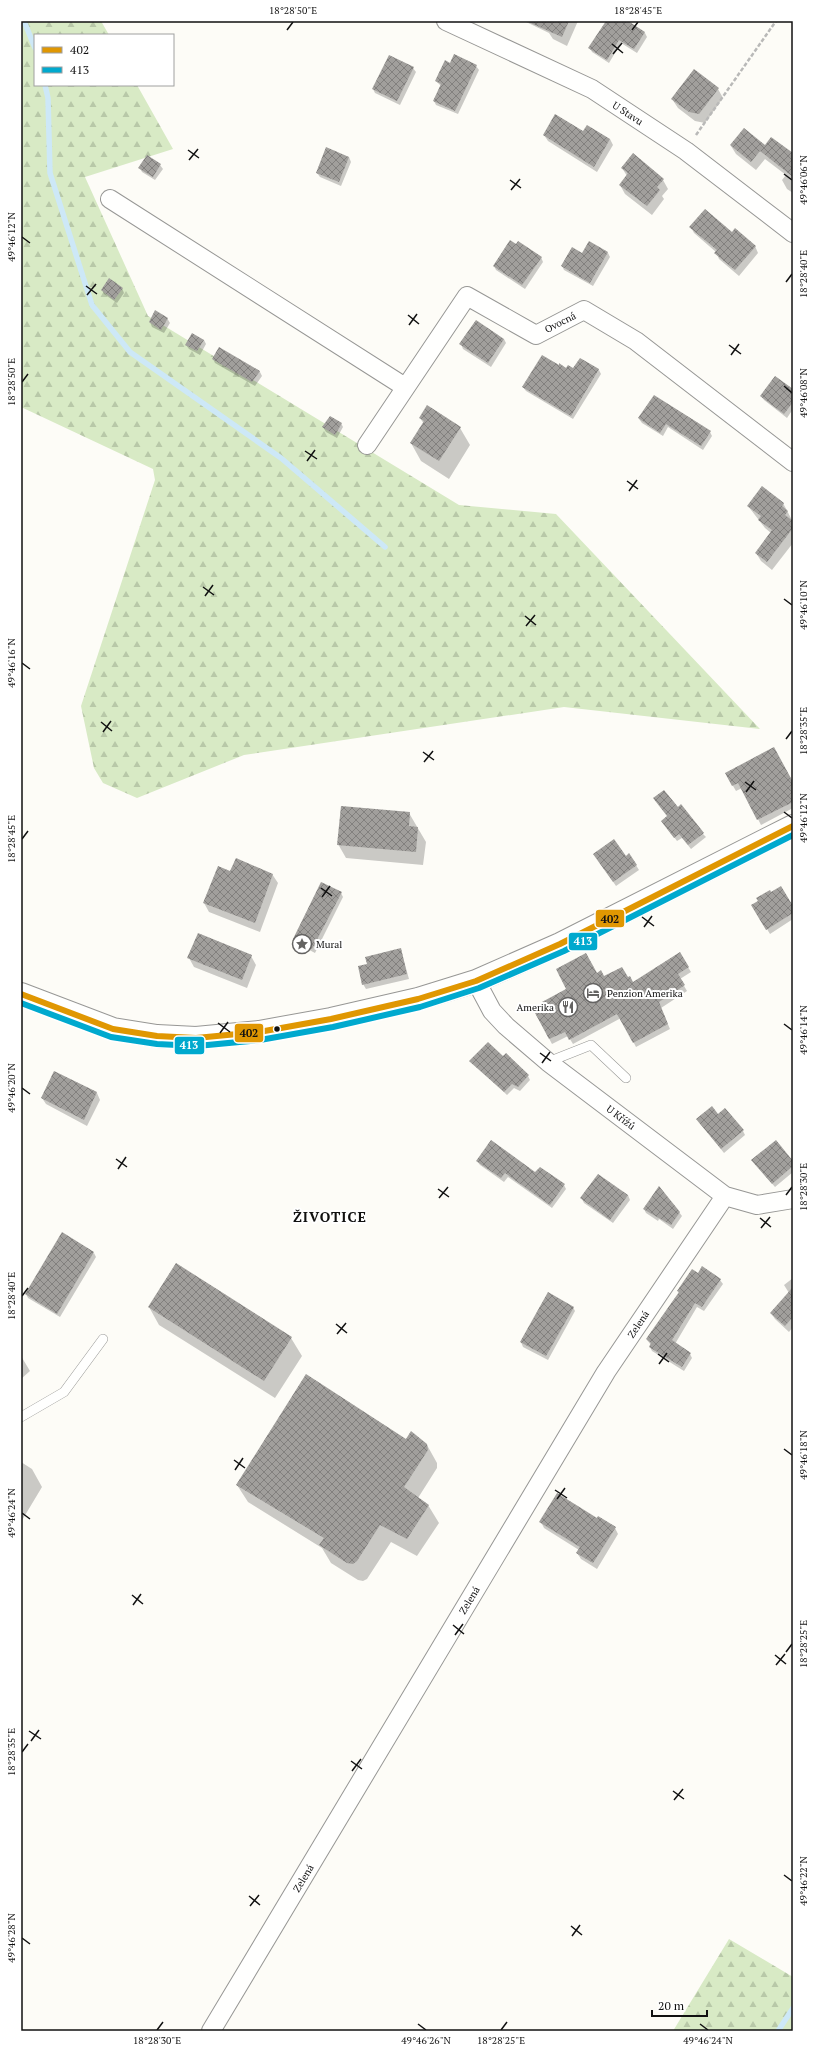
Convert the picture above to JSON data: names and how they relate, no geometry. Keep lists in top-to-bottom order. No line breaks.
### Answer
{"streets":{"street":["U Stavu","Ovocná","U Křížů","Zelená"]},"crossings":[["U Křížů","Zelená"]],"districts":["ŽIVOTICE"],"places":{"place":["Mural"],"hotel":["Penzion Amerika"],"restaurant":["Amerika"]},"lines":["transit line 402","transit line 413"],"legend":["402","413"],"scale_bar":"20 m","coordinates":["18°28'50\"E","18°28'45\"E","49°46'06\"N","49°46'12\"N","18°28'40\"E","49°46'08\"N","49°46'10\"N","49°46'16\"N","18°28'35\"E","49°46'14\"N","49°46'20\"N","18°28'30\"E","49°46'18\"N","49°46'24\"N","18°28'25\"E","49°46'22\"N","49°46'28\"N","49°46'26\"N"]}
